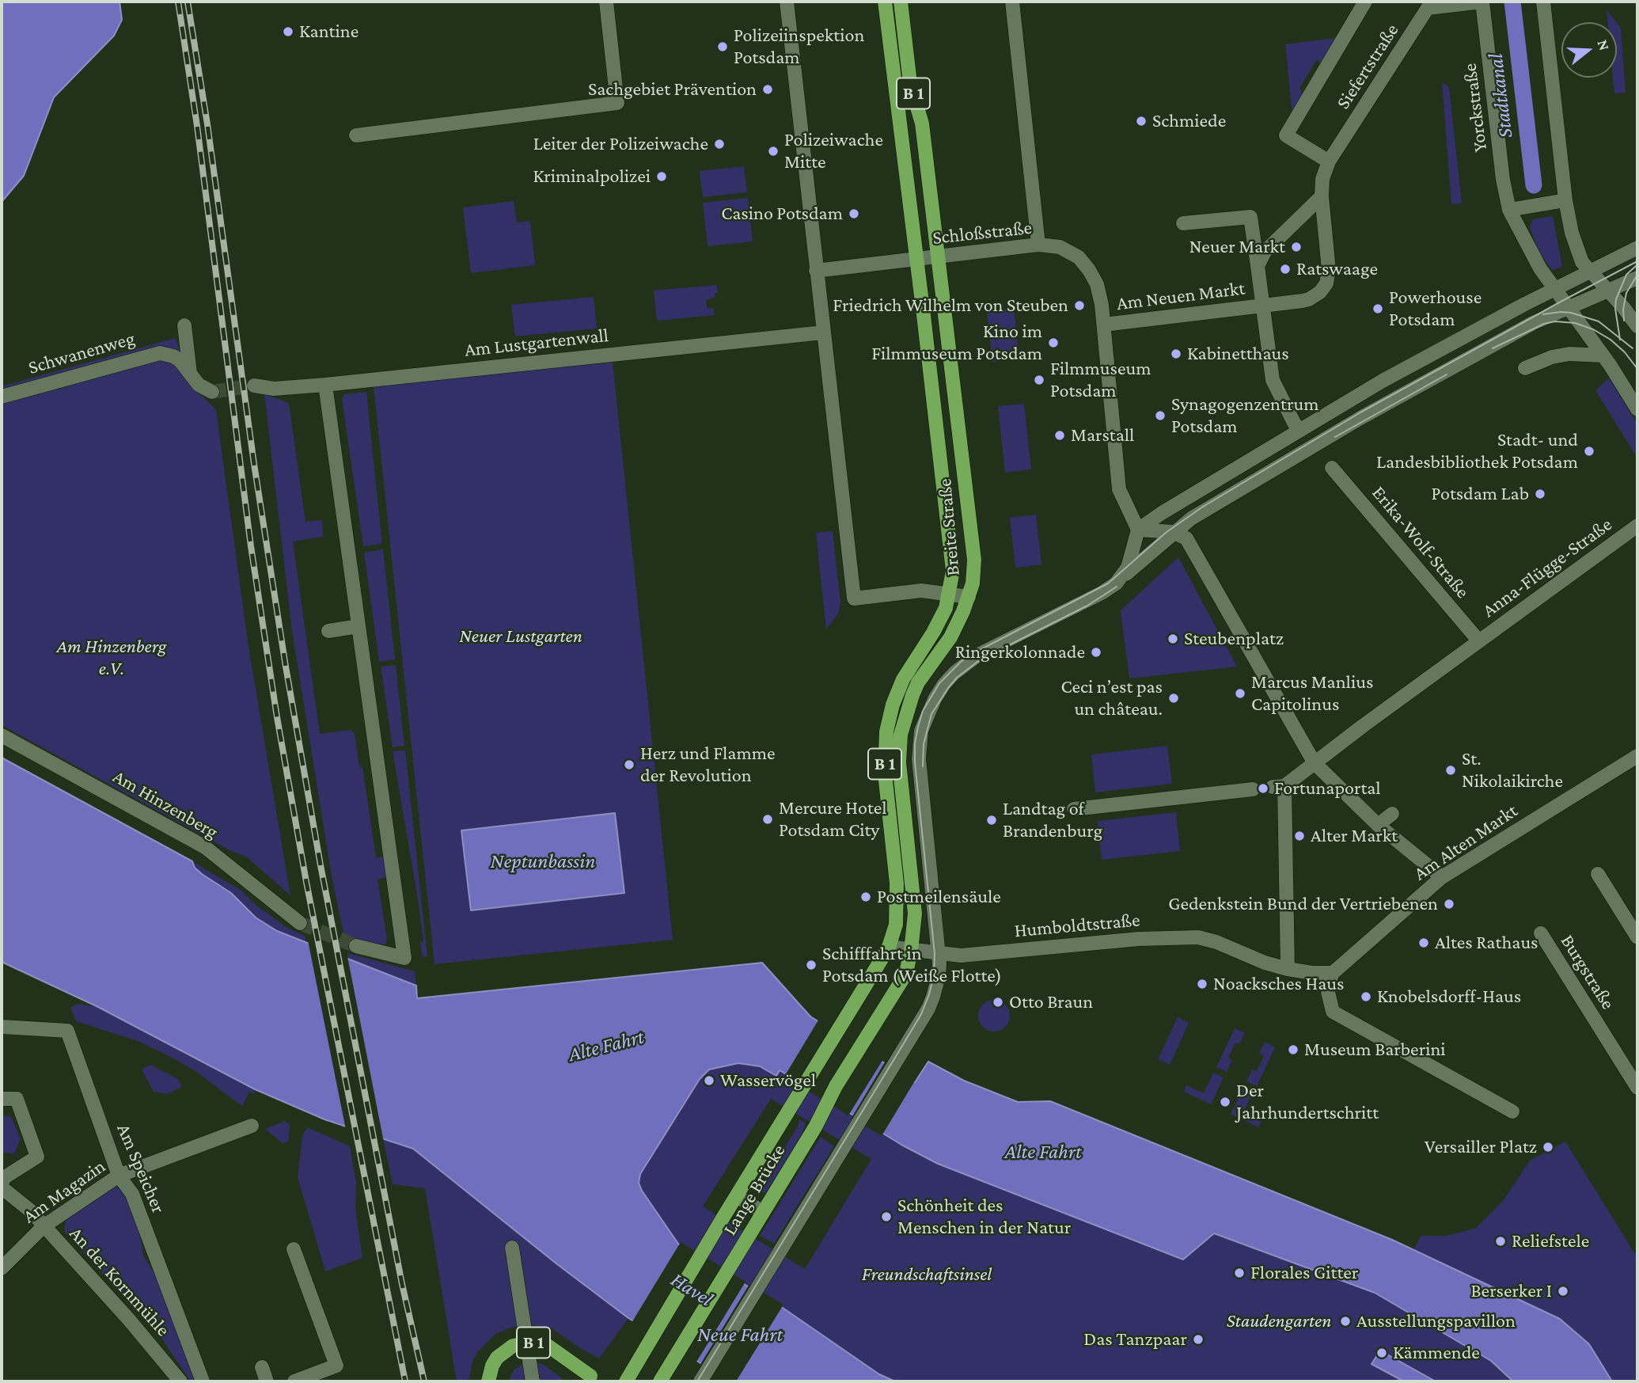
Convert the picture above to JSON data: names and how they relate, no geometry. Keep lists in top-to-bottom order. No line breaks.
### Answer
{"streets":{"main road":["B 1","Breite Straße","Lange Brücke"],"street":["Siefertstraße","Yorckstraße","Schloßstraße","Am Neuen Markt","Am Lustgartenwall","Schwanenweg","Erika-Wolf-Straße","Anna-Flügge-Straße","Am Hinzenberg","Am Alten Markt","Humboldtstraße","Burgstraße","Am Speicher","Am Magazin","An der Kornmühle"]},"crossings":[["Siefertstraße","Yorckstraße"],["Siefertstraße","Am Neuen Markt"],["Schloßstraße","Am Neuen Markt"],["Schloßstraße","Breite Straße"],["Breite Straße","Humboldtstraße"],["Breite Straße","Lange Brücke"],["Erika-Wolf-Straße","Anna-Flügge-Straße"],["Am Speicher","Am Magazin"],["Am Magazin","An der Kornmühle"]],"water":["Stadtkanal","Neptunbassin","Alte Fahrt","Havel","Neue Fahrt"],"parks":["Neuer Lustgarten","Am Hinzenberg e.V.","Freundschaftsinsel","Staudengarten"],"places":["Kantine","Polizeiinspektion Potsdam","Sachgebiet Prävention","Schmiede","Leiter der Polizeiwache","Polizeiwache Mitte","Kriminalpolizei","Casino Potsdam","Neuer Markt","Ratswaage","Friedrich Wilhelm von Steuben","Powerhouse Potsdam","Kino im Filmmuseum Potsdam","Kabinetthaus","Filmmuseum Potsdam","Synagogenzentrum Potsdam","Marstall","Stadt- und Landesbibliothek Potsdam","Potsdam Lab","Steubenplatz","Ringerkolonnade","Marcus Manlius Capitolinus","Ceci n’est pas un château.","Herz und Flamme der Revolution","St. Nikolaikirche","Fortunaportal","Mercure Hotel Potsdam City","Landtag of Brandenburg","Alter Markt","Postmeilensäule","Gedenkstein Bund der Vertriebenen","Altes Rathaus","Schifffahrt in Potsdam (Weiße Flotte)","Noacksches Haus","Knobelsdorff-Haus","Otto Braun","Museum Barberini","Wasservögel","Der Jahrhundertschritt","Versailler Platz","Schönheit des Menschen in der Natur","Reliefstele","Florales Gitter","Berserker I","Ausstellungspavillon","Das Tanzpaar","Kämmende"],"north":"right"}
